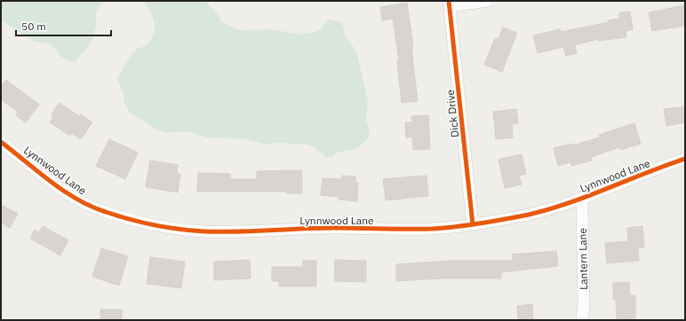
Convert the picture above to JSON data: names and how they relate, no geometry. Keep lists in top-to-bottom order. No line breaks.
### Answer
{"streets":{"street":["Dick Drive","Lynnwood Lane","Lantern Lane"]},"crossings":[["Dick Drive","Lynnwood Lane"],["Lynnwood Lane","Lantern Lane"]],"scale_bar":"50 m"}
